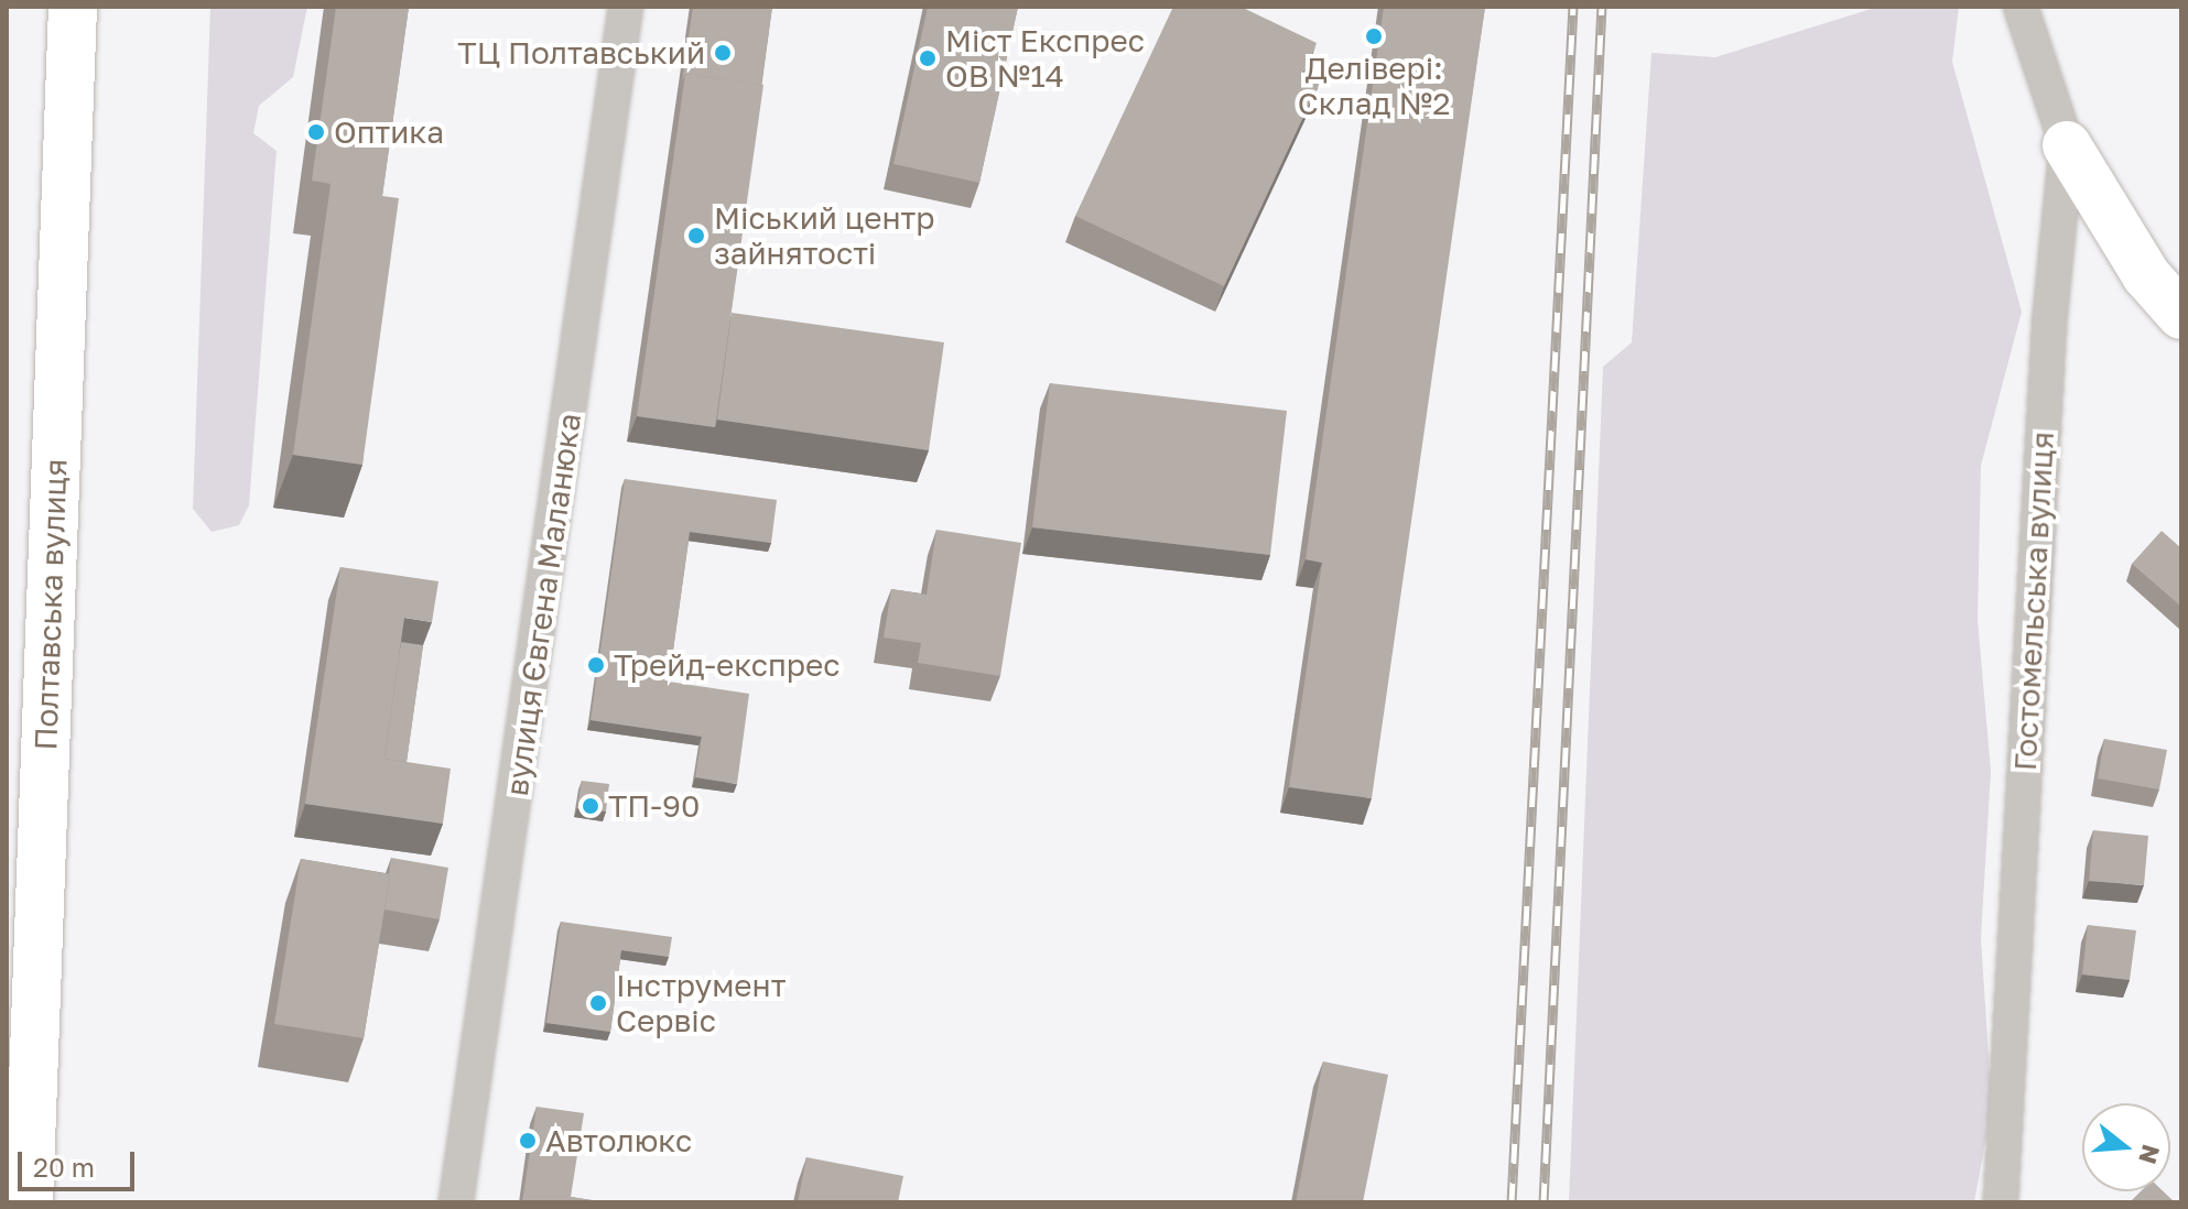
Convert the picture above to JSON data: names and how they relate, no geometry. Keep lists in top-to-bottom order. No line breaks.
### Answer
{"streets":{"main road":["Полтавська вулиця"],"street":["Гостомельська вулиця","вулиця Євгена Маланюка"]},"places":["Делівері: Склад №2","ТЦ Полтавський","Міст Експрес ОВ №14","Оптика","Міський центр зайнятості","Трейд-експрес","ТП-90","Інструмент Сервіс","Автолюкс"],"scale_bar":"20 m","north":"right"}
